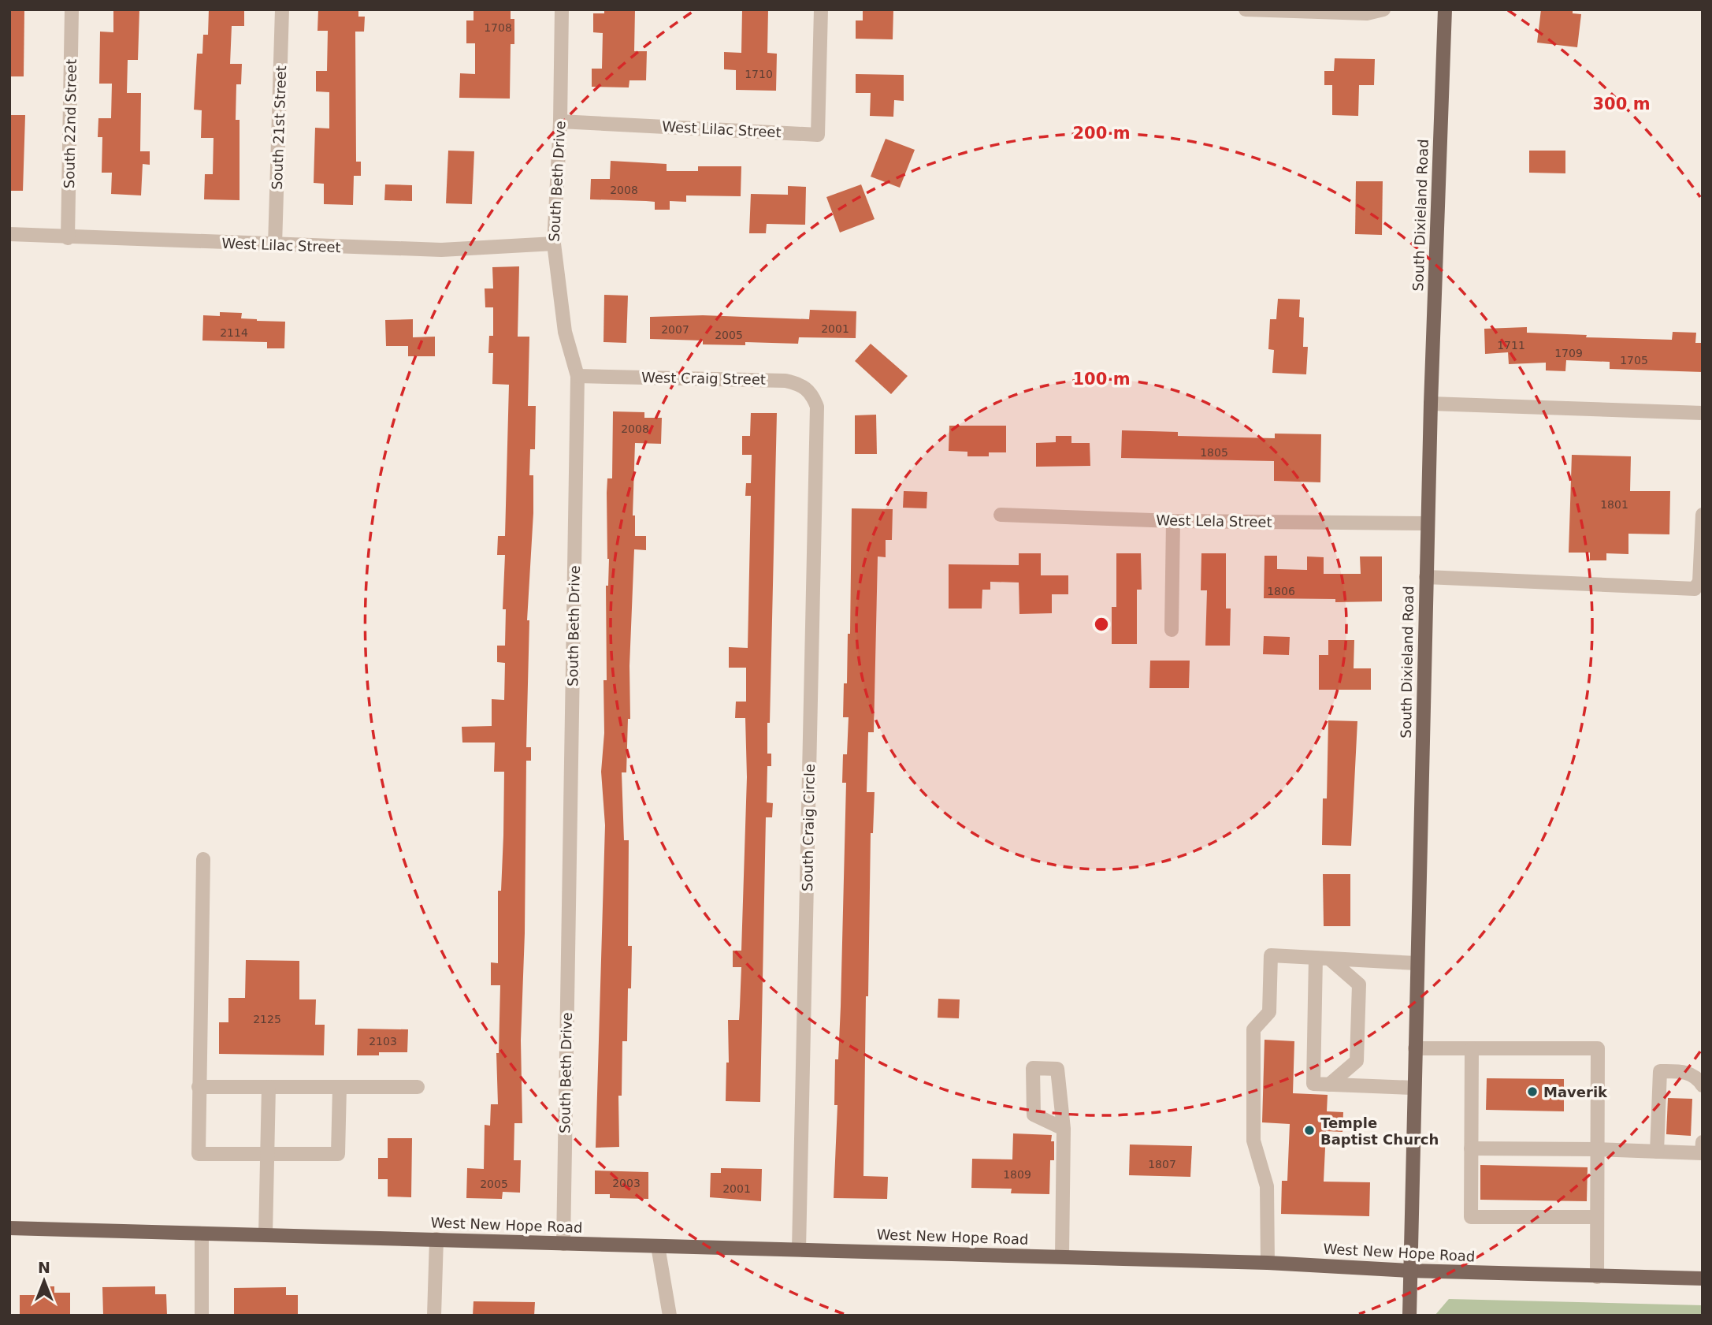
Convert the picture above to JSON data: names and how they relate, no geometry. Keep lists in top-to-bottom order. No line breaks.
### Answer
{"streets":{"main road":["South Dixieland Road","West New Hope Road"],"street":["South 22nd Street","South 21st Street","West Lilac Street","South Beth Drive","West Craig Street","West Lela Street","South Craig Circle"]},"crossings":[["South 22nd Street","West Lilac Street"],["South 21st Street","West Lilac Street"],["West Lilac Street","South Beth Drive"],["South Beth Drive","West Craig Street"],["South Beth Drive","West New Hope Road"],["South Dixieland Road","West Lela Street"],["South Dixieland Road","West New Hope Road"],["West Craig Street","South Craig Circle"],["South Craig Circle","West New Hope Road"]],"places":["Maverik","Temple Baptist Church"],"house_numbers":["1708","1710","2008","2001","2007","2114","2005","1711","1709","1705","2008","1805","1801","1806","2125","2103","1807","1809","2003","2005","2001"],"north":"top","rings":["300 m","200 m","100 m"]}
